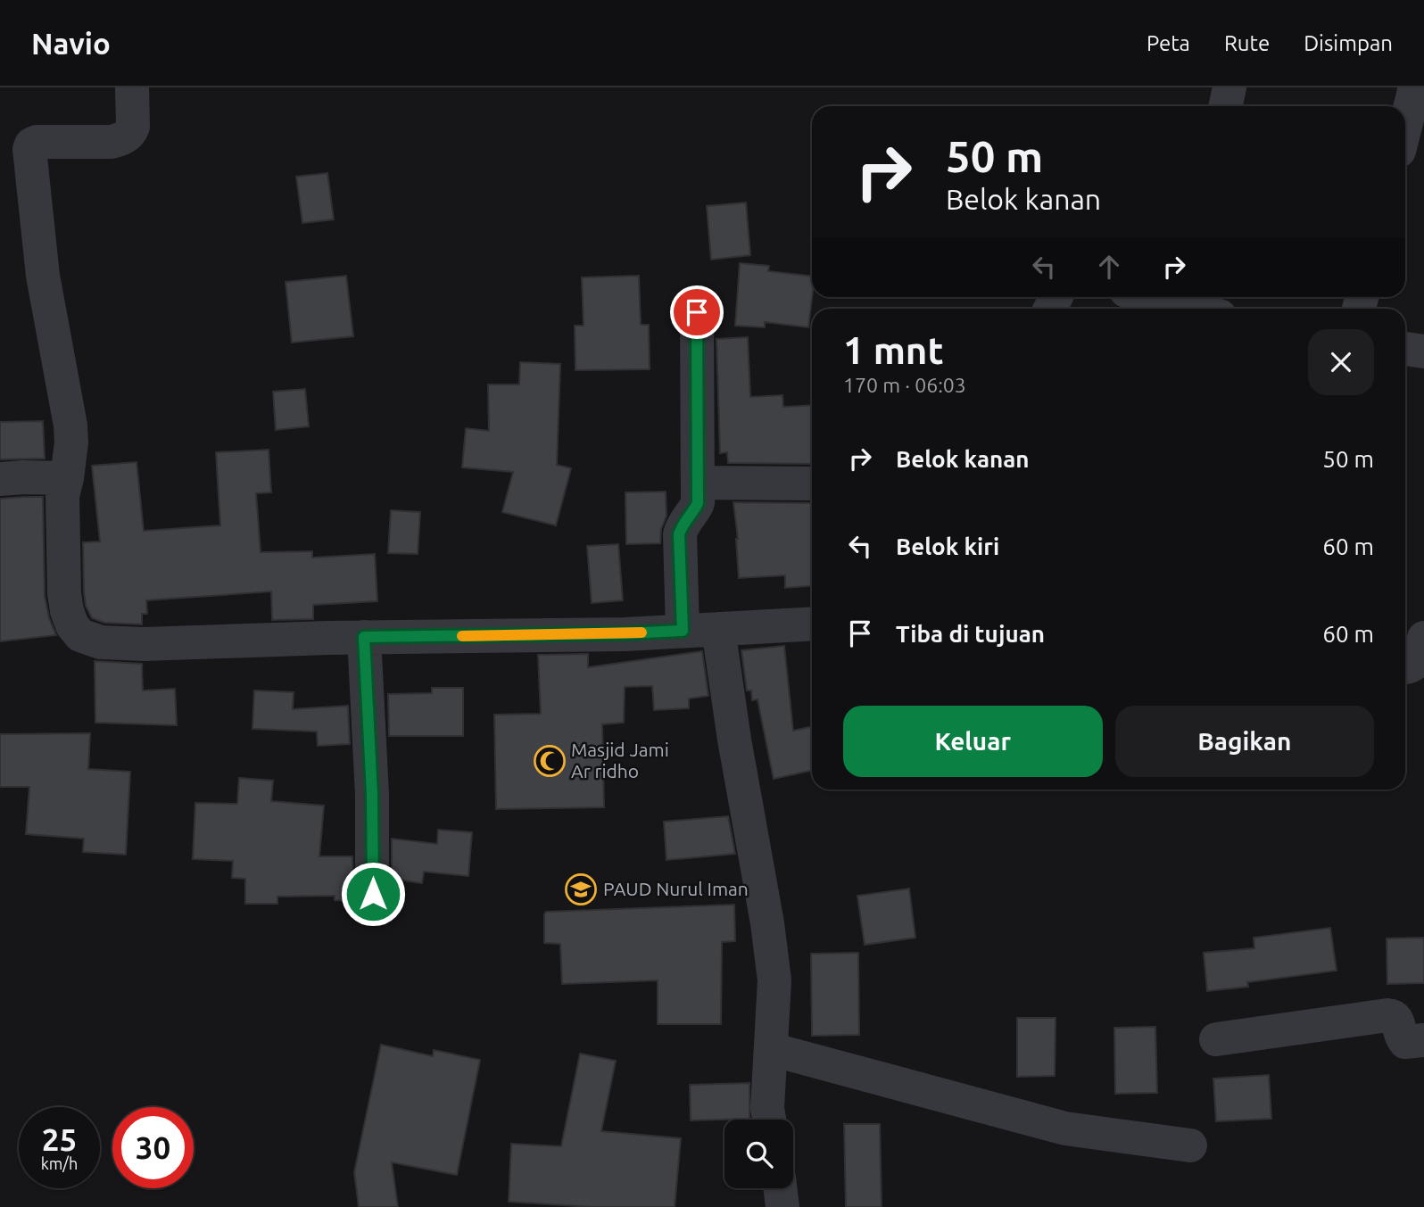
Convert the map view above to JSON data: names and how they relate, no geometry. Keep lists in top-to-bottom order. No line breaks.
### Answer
{"places":{"mosque":["Masjid Jami Ar ridho"],"school or university":["PAUD Nurul Iman"]},"page":{"header":"Navio","nav":["Peta","Rute","Disimpan"],"turn":["50 m","Belok kanan"],"heading":["1 mnt","170 m · 06:03"],"list":[{"name":"Belok kanan","value":"50 m"},{"name":"Belok kiri","value":"60 m"},{"name":"Tiba di tujuan","value":"60 m"}],"buttons":["Keluar","Bagikan"],"speed":"25 km/h","limit":"30"}}
